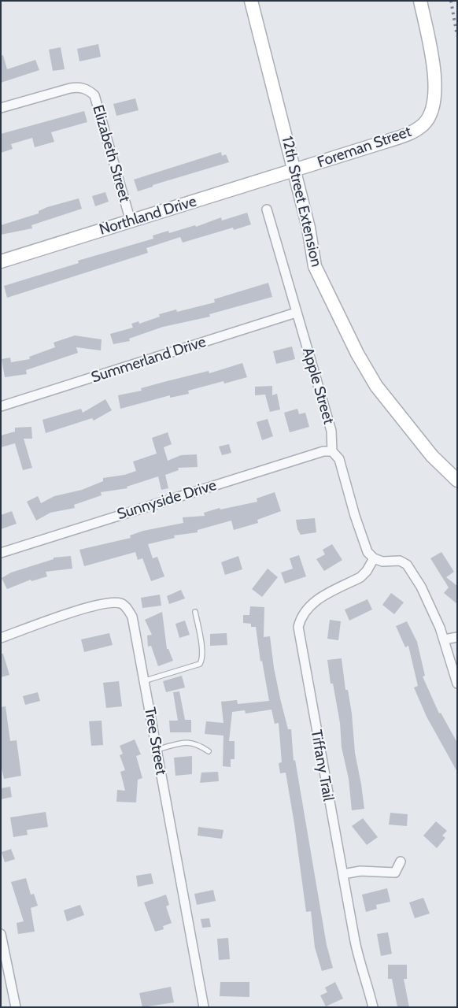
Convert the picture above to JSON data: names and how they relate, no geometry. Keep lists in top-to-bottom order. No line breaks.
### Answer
{"streets":{"street":["Foreman Street","Elizabeth Street","12th Street Extension","Northland Drive","Summerland Drive","Apple Street","Sunnyside Drive","Tree Street","Tiffany Trail"]},"crossings":[["Foreman Street","12th Street Extension"],["Foreman Street","Northland Drive"],["Elizabeth Street","Northland Drive"],["12th Street Extension","Northland Drive"],["Summerland Drive","Apple Street"],["Apple Street","Sunnyside Drive"],["Apple Street","Tiffany Trail"]]}
